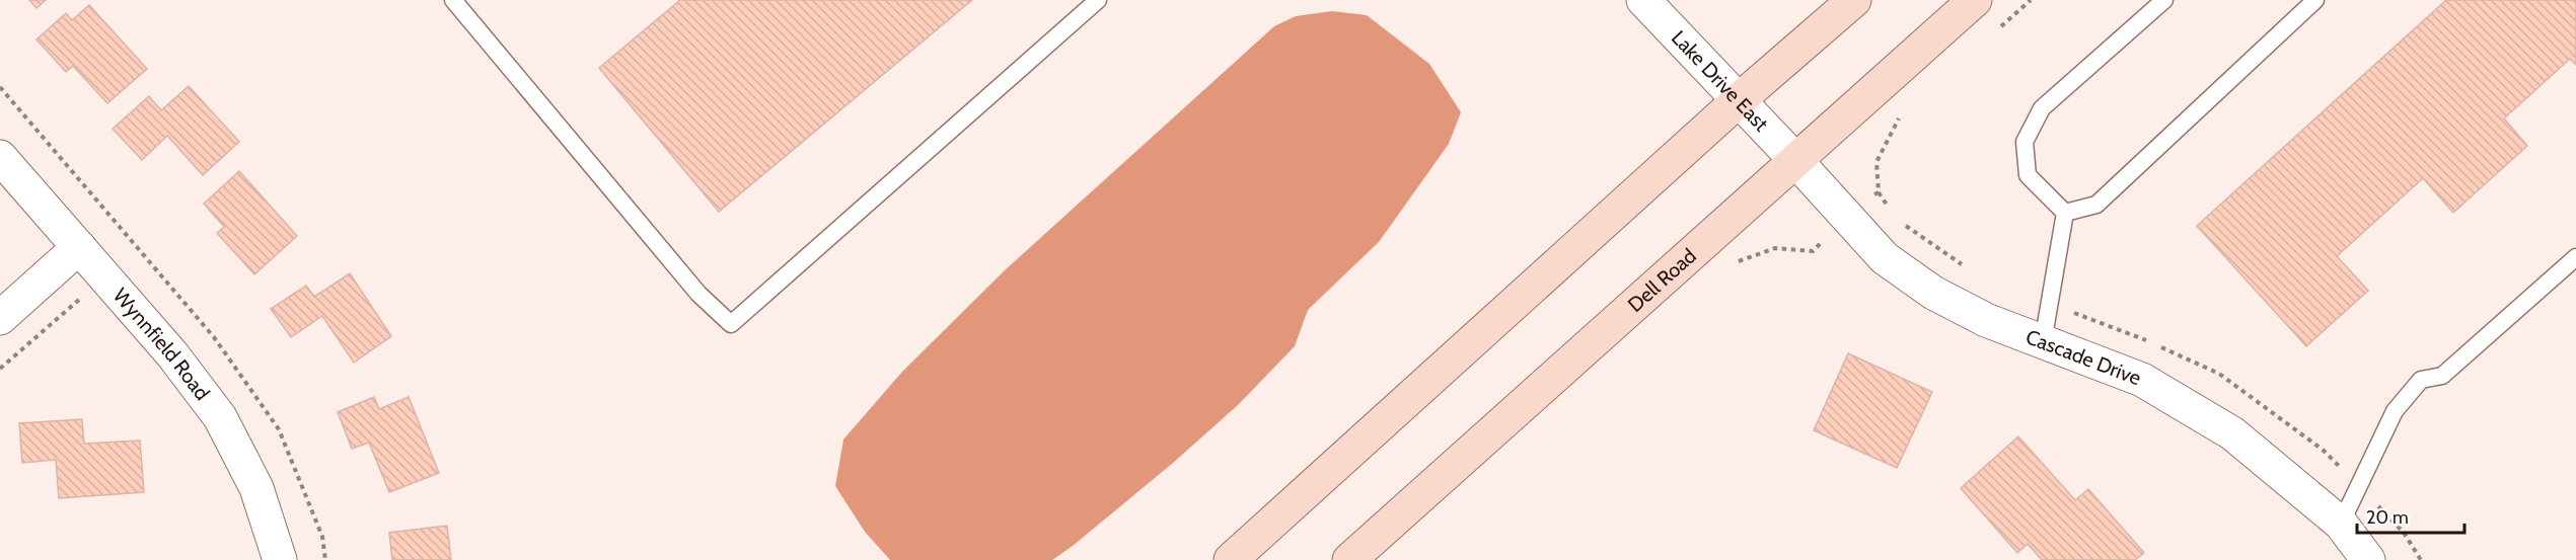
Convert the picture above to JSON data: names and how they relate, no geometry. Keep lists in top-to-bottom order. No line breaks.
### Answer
{"streets":{"main road":["Dell Road"],"street":["Lake Drive East","Wynnfield Road","Cascade Drive"]},"crossings":[["Lake Drive East","Dell Road"],["Lake Drive East","Cascade Drive"],["Dell Road","Cascade Drive"]],"scale_bar":"20 m"}
